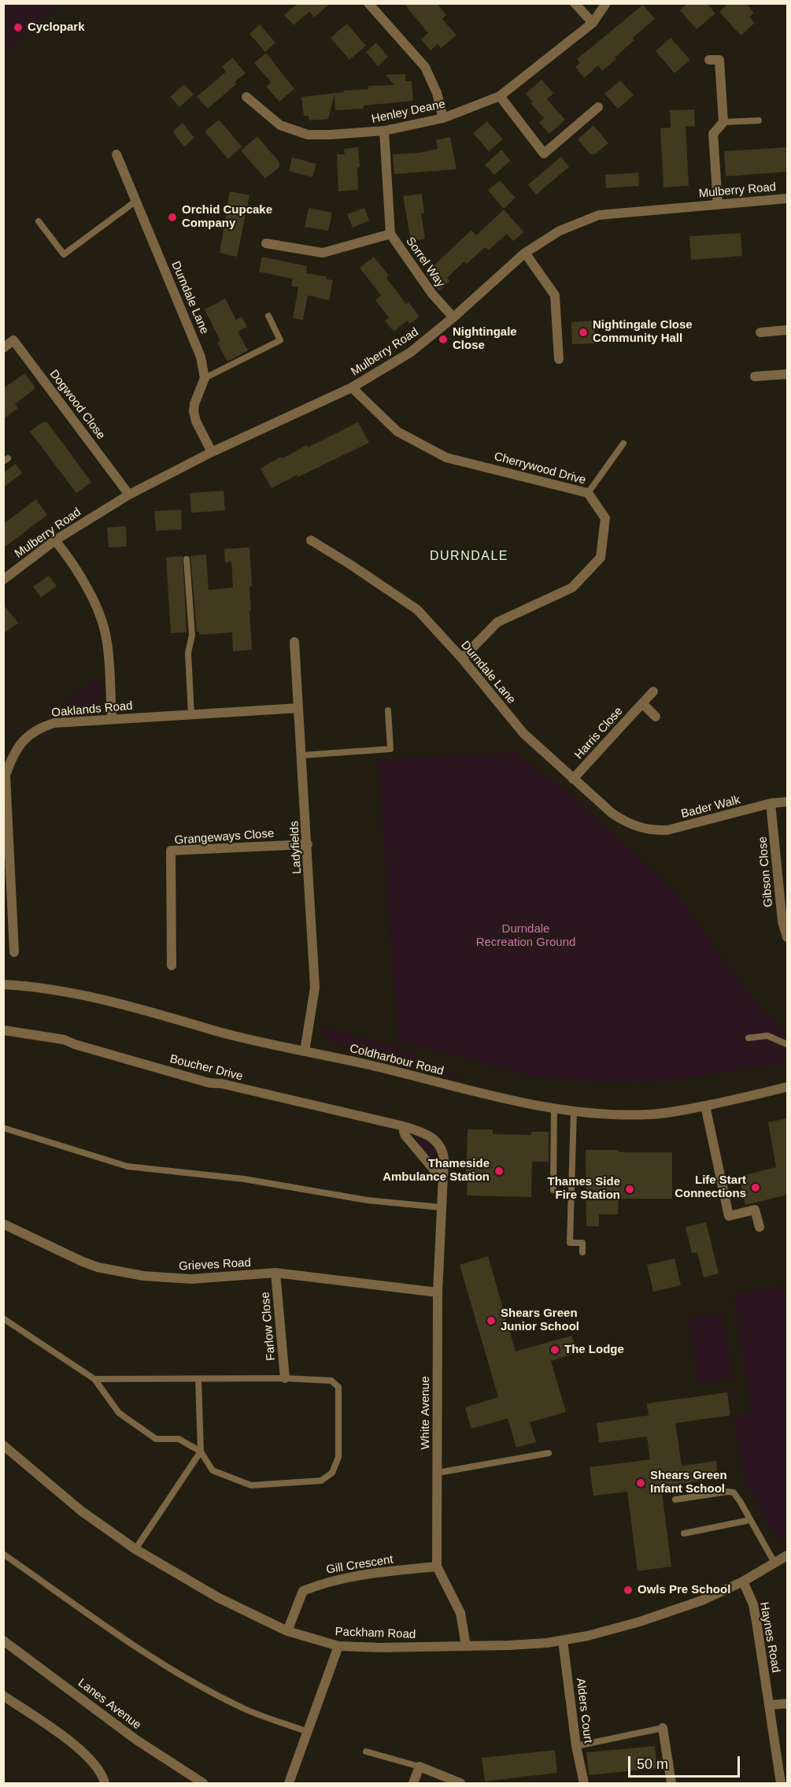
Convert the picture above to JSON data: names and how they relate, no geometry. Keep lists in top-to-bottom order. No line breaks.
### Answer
{"streets":{"street":["Henley Deane","Mulberry Road","Sorrel Way","Durndale Lane","Dogwood Close","Cherrywood Drive","Oaklands Road","Harris Close","Bader Walk","Grangeways Close","Ladyfields","Gibson Close","Coldharbour Road","Boucher Drive","Grieves Road","Farlow Close","White Avenue","Gill Crescent","Packham Road","Haynes Road","Lanes Avenue","Alders Court"]},"crossings":[["Henley Deane","Sorrel Way"],["Mulberry Road","Sorrel Way"],["Mulberry Road","Dogwood Close"],["Mulberry Road","Cherrywood Drive"],["Durndale Lane","Cherrywood Drive"],["Durndale Lane","Harris Close"],["Durndale Lane","Bader Walk"],["Oaklands Road","Ladyfields"],["Bader Walk","Gibson Close"],["Grangeways Close","Ladyfields"],["Ladyfields","Coldharbour Road"],["Boucher Drive","White Avenue"],["Grieves Road","Farlow Close"],["Grieves Road","White Avenue"],["White Avenue","Gill Crescent"],["White Avenue","Packham Road"],["Gill Crescent","Packham Road"],["Packham Road","Haynes Road"],["Packham Road","Alders Court"]],"districts":["DURNDALE"],"parks":["Durndale Recreation Ground"],"places":["Cyclopark","Orchid Cupcake Company","Nightingale Close Community Hall","Nightingale Close","Thameside Ambulance Station","Life Start Connections","Thames Side Fire Station","Shears Green Junior School","The Lodge","Shears Green Infant School","Owls Pre School"],"scale_bar":"50 m"}
